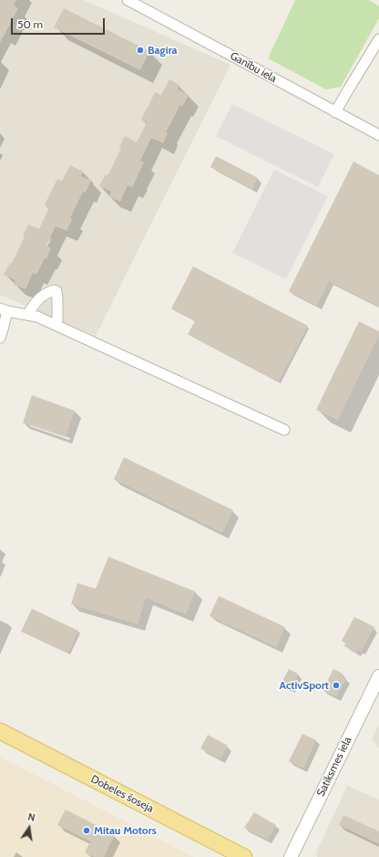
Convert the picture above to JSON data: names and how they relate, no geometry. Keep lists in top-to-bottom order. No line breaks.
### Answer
{"streets":{"main road":["Dobeles šoseja"],"street":["Ganību iela","Satiksmes iela"]},"places":["Bagira","ActivSport","Mitau Motors"],"scale_bar":"50 m","north":"top"}
